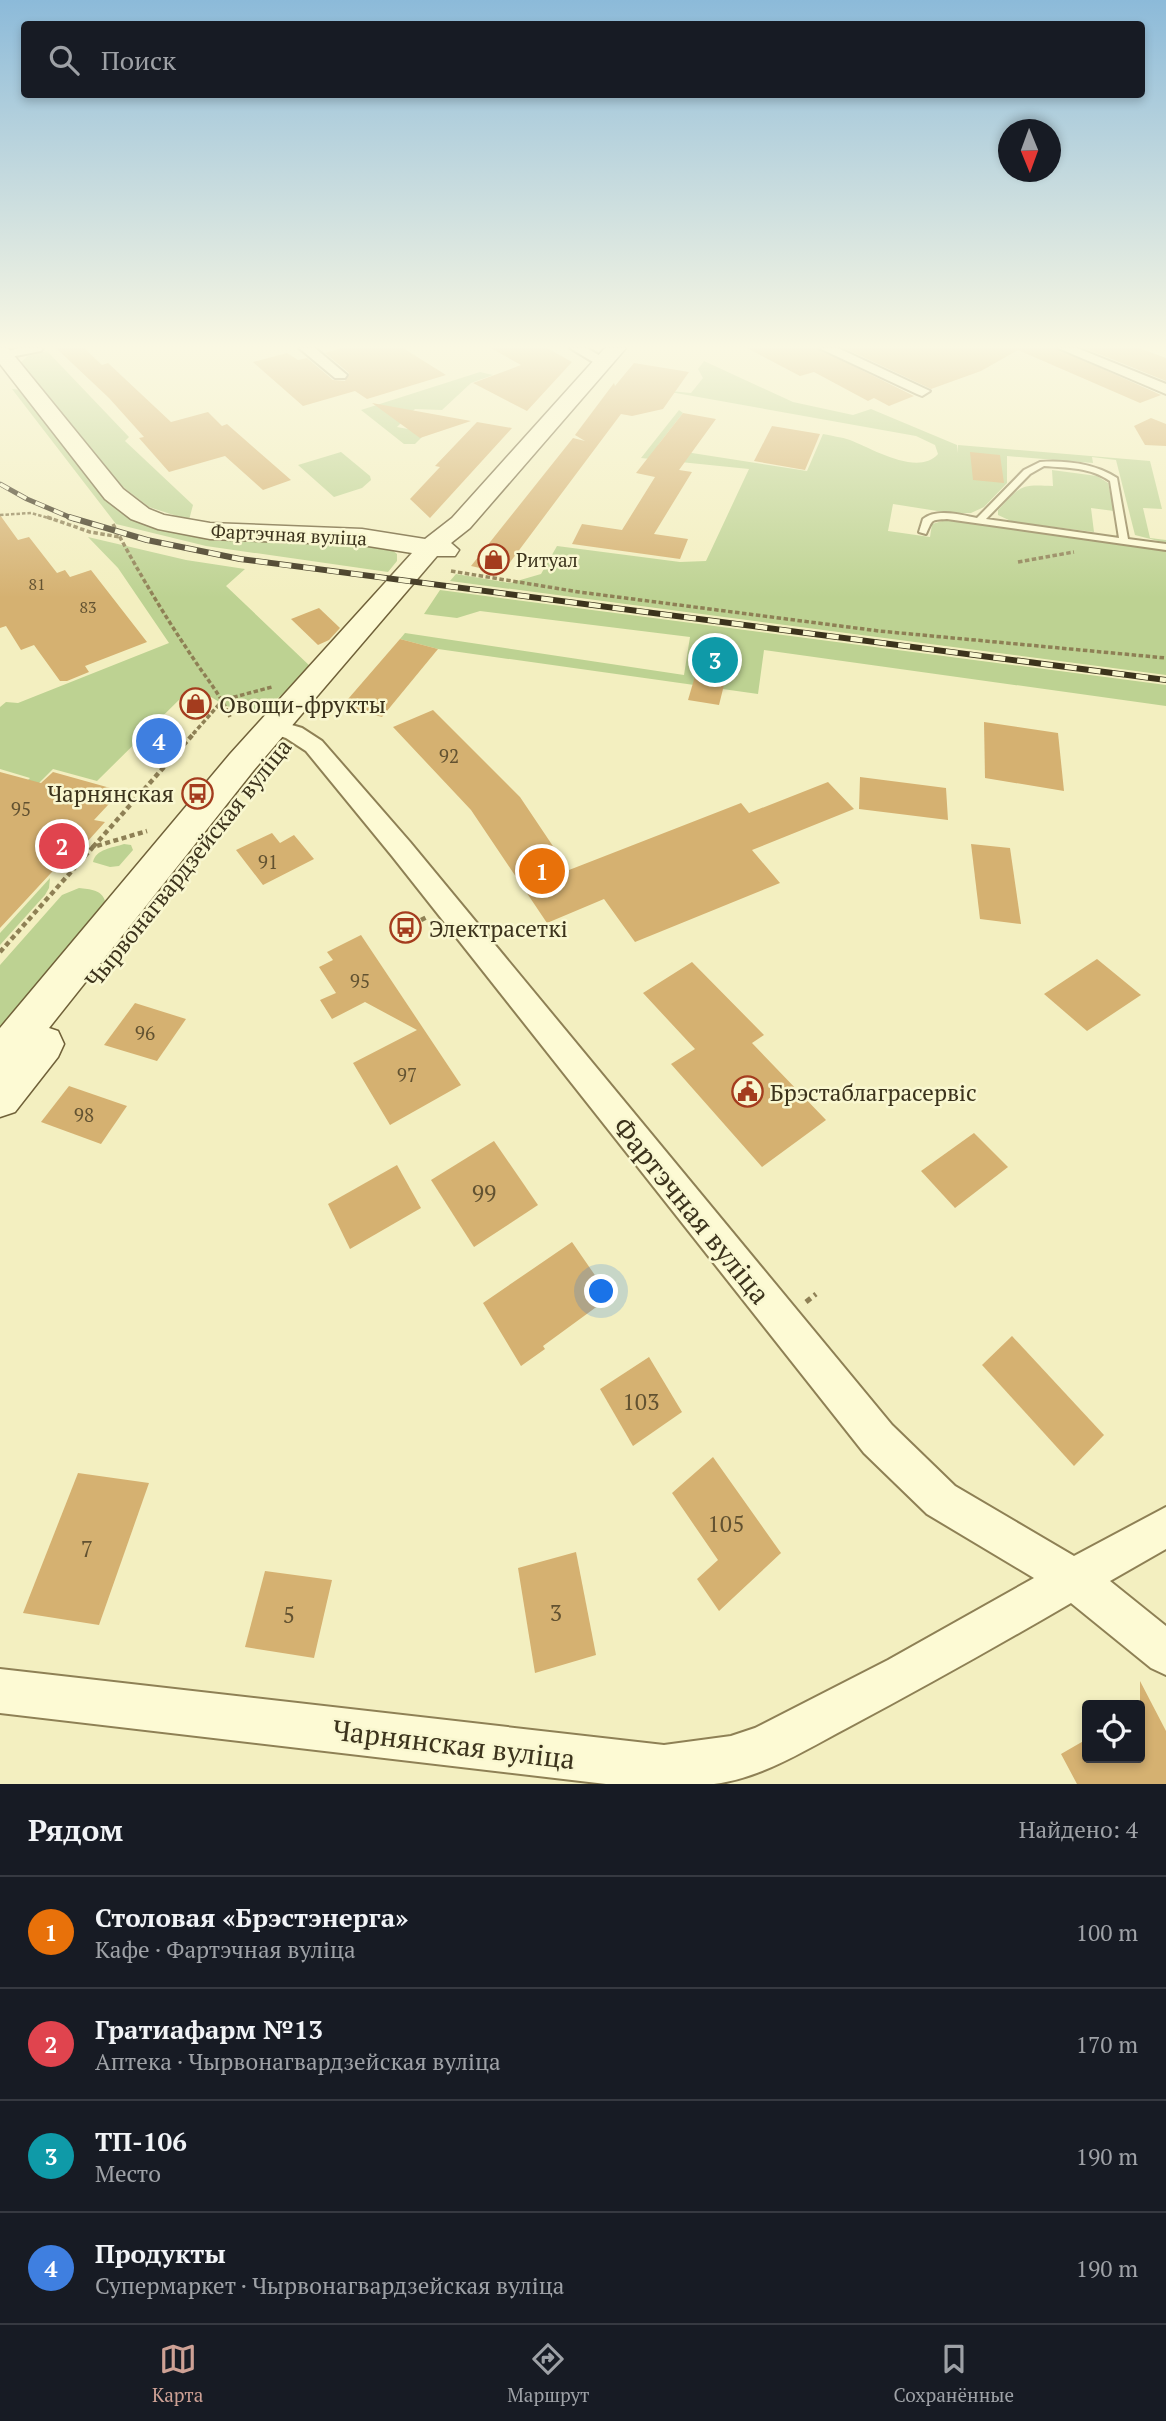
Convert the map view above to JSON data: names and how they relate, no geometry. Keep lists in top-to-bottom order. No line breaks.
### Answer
{"streets":{"main road":["Фартэчная вуліца","Чырвонагвардзейская вуліца"],"street":["Чарнянская вуліца"]},"crossings":[["Фартэчная вуліца","Чырвонагвардзейская вуліца"],["Фартэчная вуліца","Чарнянская вуліца"]],"places":{"shop":["Ритуал","Овощи-фрукты"],"bus stop":["Чарнянская","Электрасеткі"],"public building":["Брэстаблаграсервіс"]},"house_numbers":["81","83","92","95","91","95","96","97","98","99","103","105","7","3","5"],"north":"bottom","page":{"search":"Поиск","pins":["3","4","2","1"],"heading":["Рядом","Найдено: 4"],"list":[{"mark":"1","name":"Столовая «Брэстэнерга»","note":"Кафе · Фартэчная вуліца","value":"100 m"},{"mark":"2","name":"Гратиафарм №13","note":"Аптека · Чырвонагвардзейская вуліца","value":"170 m"},{"mark":"3","name":"ТП-106","note":"Место","value":"190 m"},{"mark":"4","name":"Продукты","note":"Супермаркет · Чырвонагвардзейская вуліца","value":"190 m"}],"nav":["Карта","Маршрут","Сохранённые"]}}
